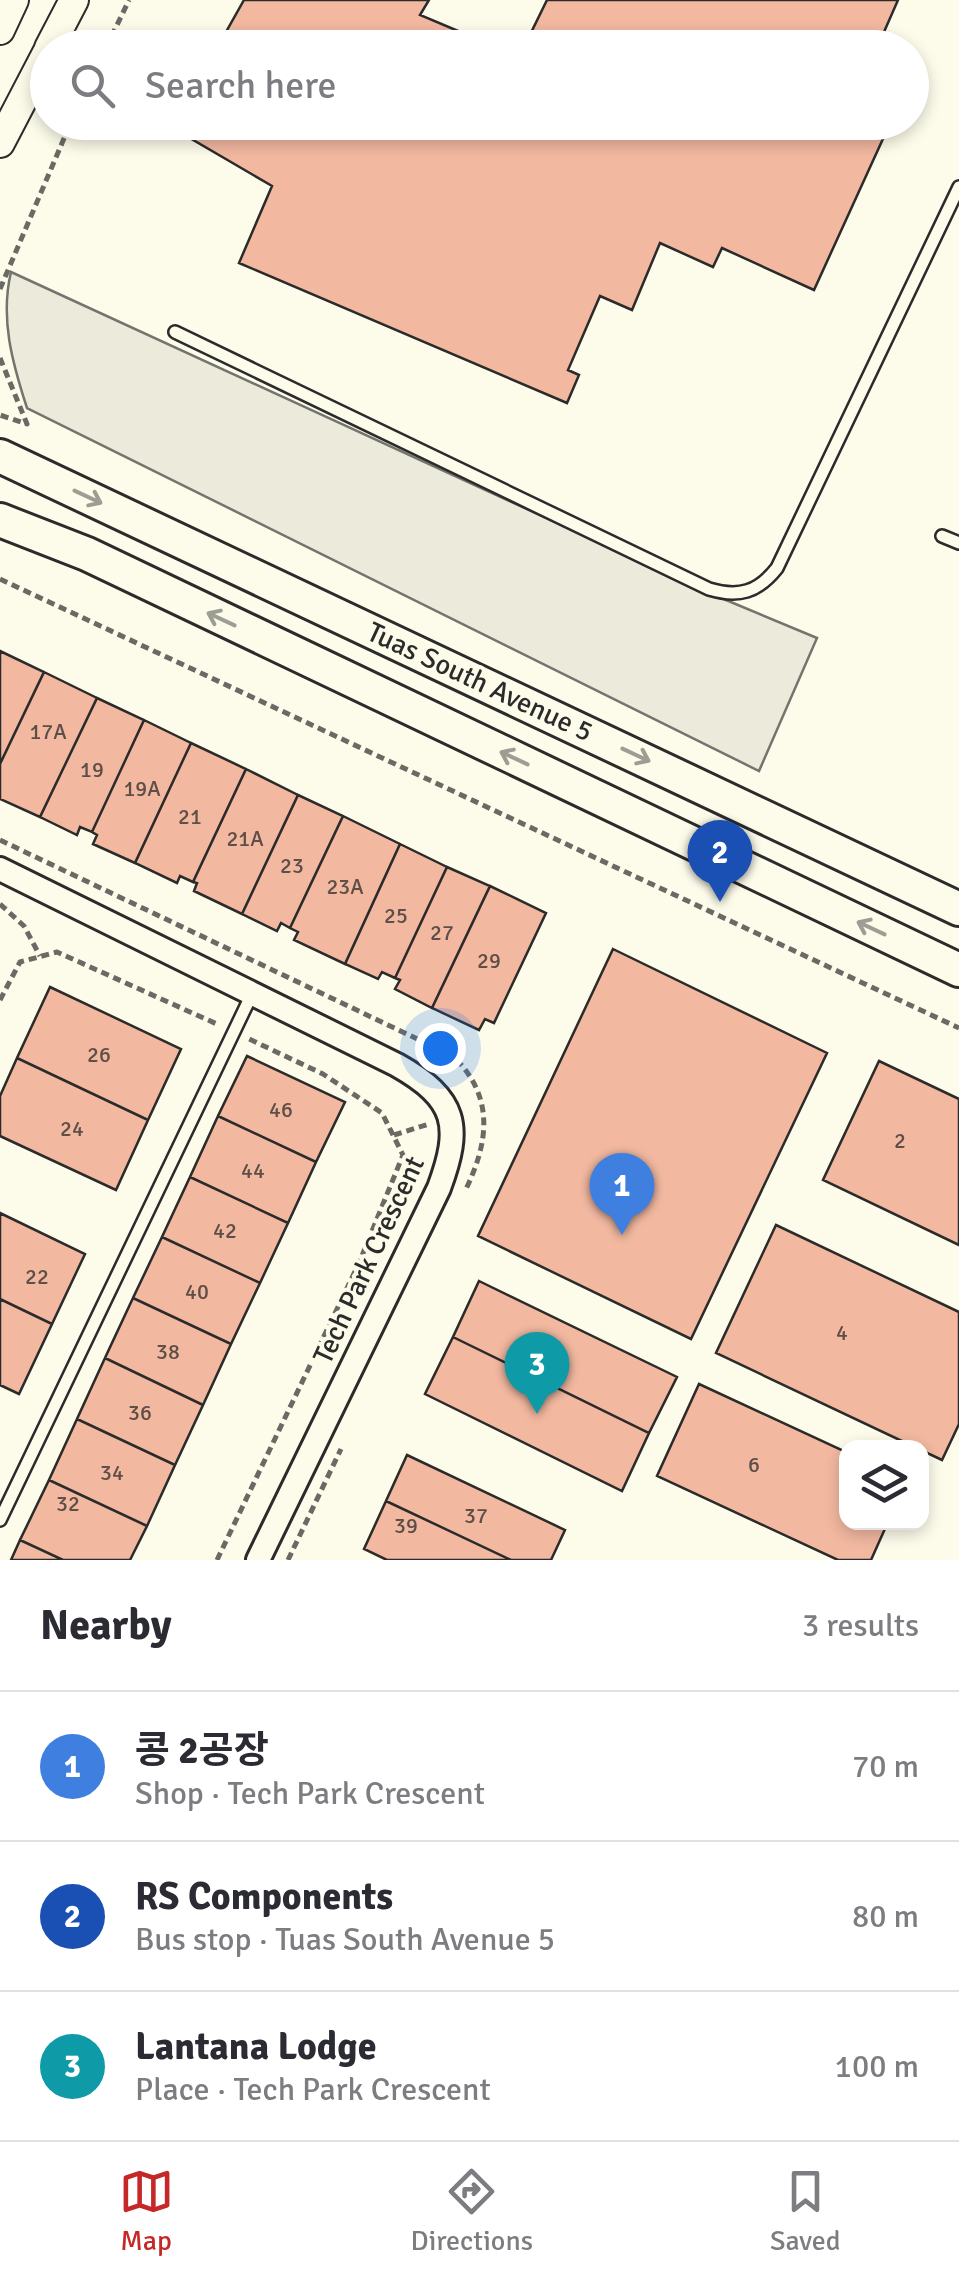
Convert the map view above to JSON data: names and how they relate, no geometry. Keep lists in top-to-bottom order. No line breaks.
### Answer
{"streets":{"main road":["Tuas South Avenue 5"],"street":["Tech Park Crescent"]},"house_numbers":["17A","19","19A","21","21A","23","23A","25","27","29","26","46","24","2","44","42","22","40","4","38","36","6","34","32","37","39"],"page":{"search":"Search here","pins":["2","1","3"],"heading":["Nearby","3 results"],"list":[{"mark":"1","name":"콩 2공장","note":"Shop · Tech Park Crescent","value":"70 m"},{"mark":"2","name":"RS Components","note":"Bus stop · Tuas South Avenue 5","value":"80 m"},{"mark":"3","name":"Lantana Lodge","note":"Place · Tech Park Crescent","value":"100 m"}],"nav":["Map","Directions","Saved"]}}
